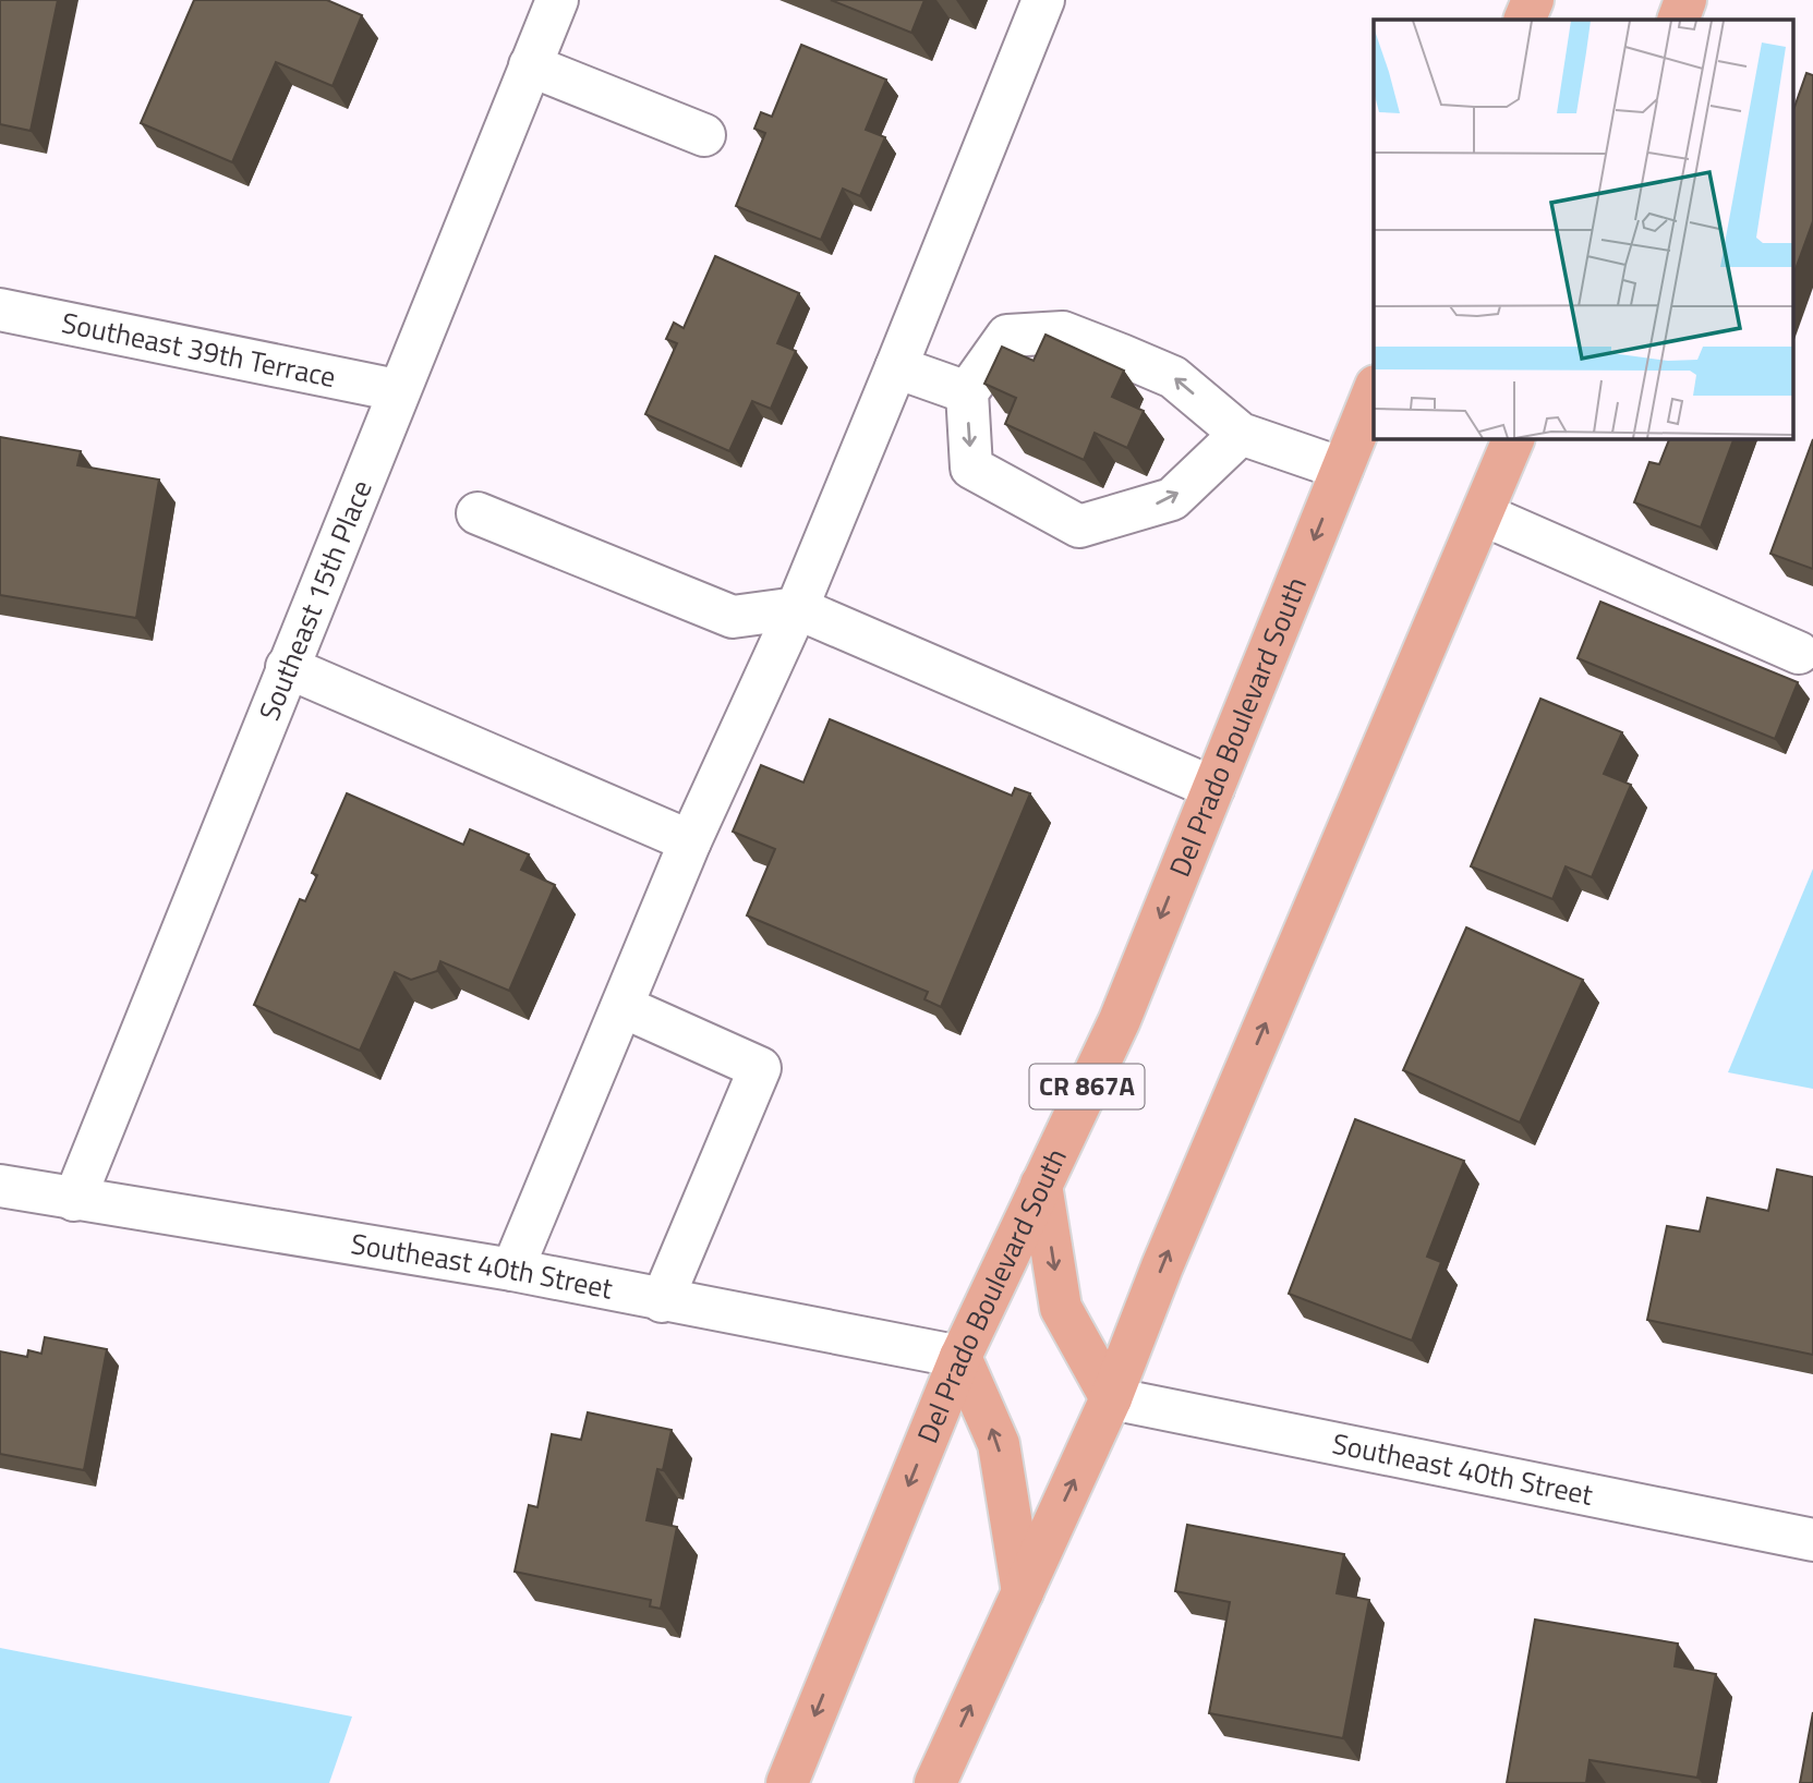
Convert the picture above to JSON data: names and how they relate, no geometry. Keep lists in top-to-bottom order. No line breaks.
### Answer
{"streets":{"main road":["Del Prado Boulevard South","CR 867A"],"street":["Southeast 39th Terrace","Southeast 15th Place","Southeast 40th Street"]},"crossings":[["Southeast 39th Terrace","Southeast 15th Place"],["Southeast 15th Place","Southeast 40th Street"],["Del Prado Boulevard South","Southeast 40th Street"]]}
